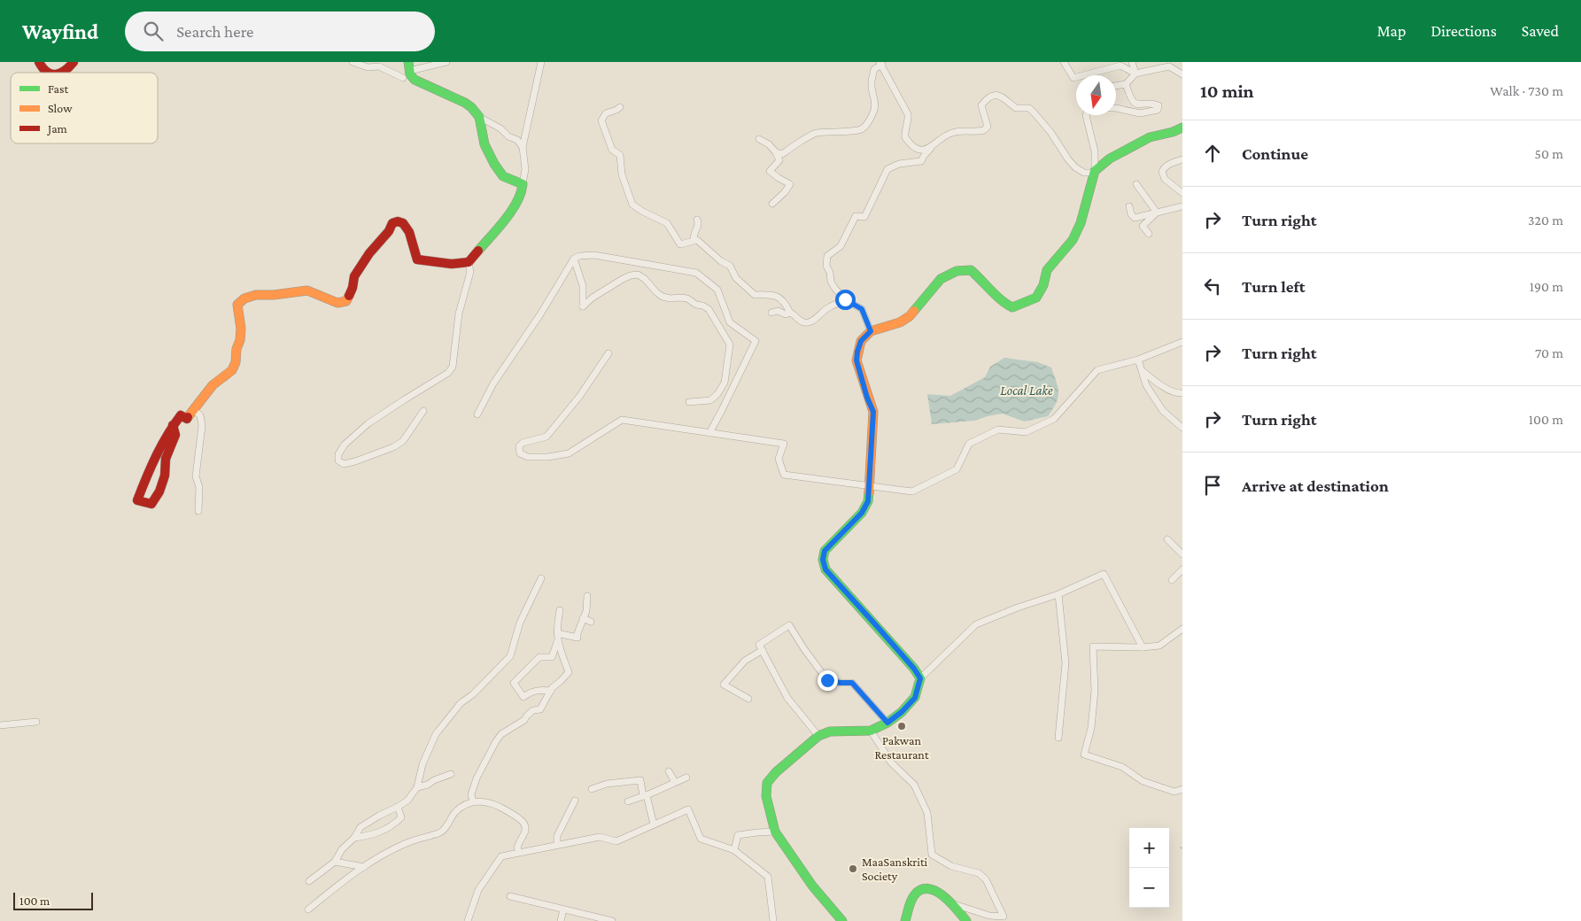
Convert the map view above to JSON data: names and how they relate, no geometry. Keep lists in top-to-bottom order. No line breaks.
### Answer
{"water":["Local Lake"],"places":["Pakwan Restaurant","MaaSanskriti Society"],"legend":["Fast","Slow","Jam"],"scale_bar":"100 m","north":"bottom","page":{"header":"Wayfind","search":"Search here","nav":["Map","Directions","Saved"],"heading":["10 min","Walk · 730 m"],"list":[["Continue","50 m"],["Turn right","320 m"],["Turn left","190 m"],["Turn right","70 m"],["Turn right","100 m"],"Arrive at destination"],"map_buttons":["+","−"],"scale":"100 m"}}
